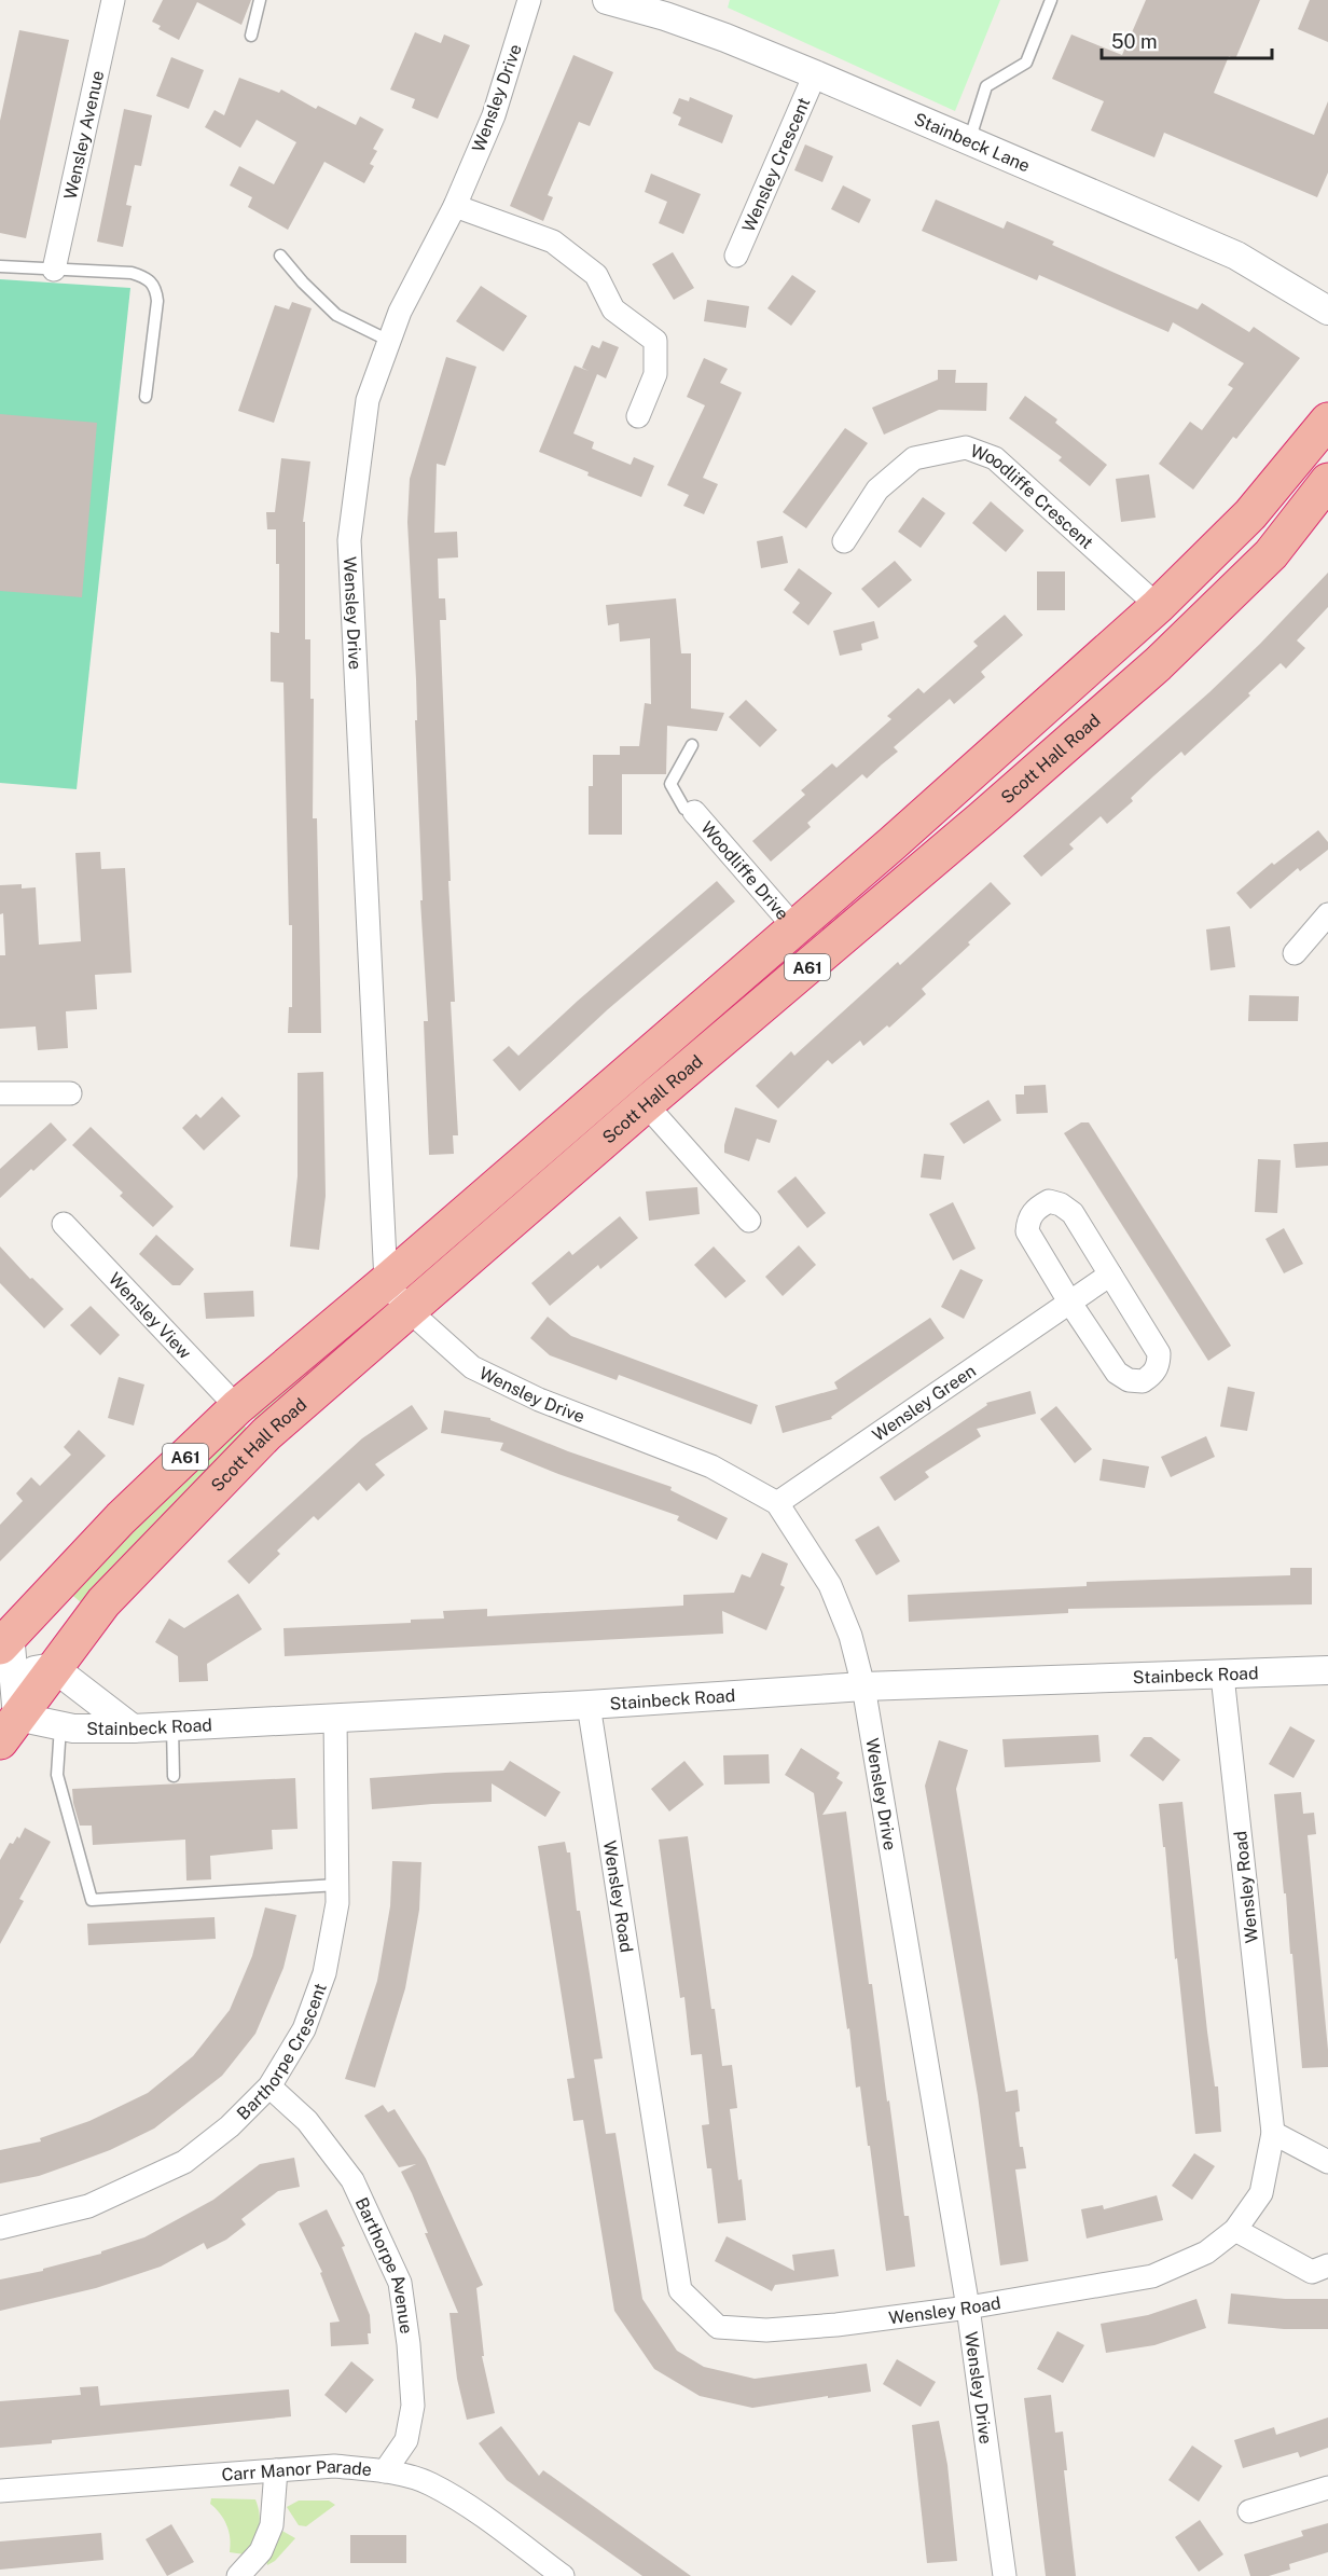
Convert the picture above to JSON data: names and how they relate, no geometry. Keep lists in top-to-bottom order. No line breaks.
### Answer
{"streets":{"highway":["Scott Hall Road","A61"],"street":["Wensley Drive","Wensley Avenue","Stainbeck Lane","Wensley Crescent","Woodliffe Crescent","Woodliffe Drive","Wensley View","Wensley Green","Stainbeck Road","Wensley Road","Barthorpe Crescent","Barthorpe Avenue","Carr Manor Parade"]},"crossings":[["Wensley Drive","Scott Hall Road"],["Wensley Drive","Wensley Green"],["Wensley Drive","Stainbeck Road"],["Wensley Drive","Wensley Road"],["Stainbeck Lane","Wensley Crescent"],["Woodliffe Crescent","Scott Hall Road"],["Scott Hall Road","Woodliffe Drive"],["Scott Hall Road","Wensley View"],["Scott Hall Road","Stainbeck Road"],["Stainbeck Road","Wensley Road"],["Stainbeck Road","Barthorpe Crescent"],["Barthorpe Crescent","Barthorpe Avenue"],["Barthorpe Avenue","Carr Manor Parade"]],"scale_bar":"50 m"}
